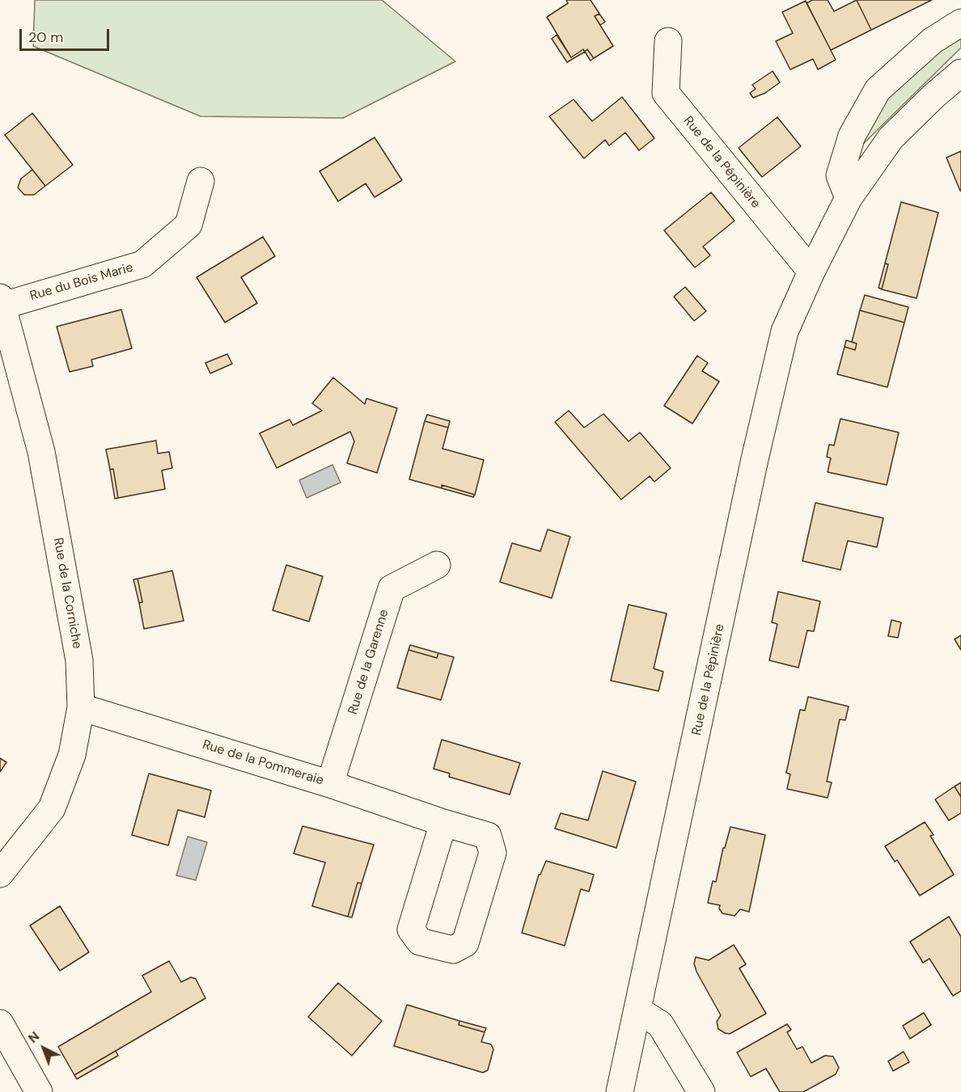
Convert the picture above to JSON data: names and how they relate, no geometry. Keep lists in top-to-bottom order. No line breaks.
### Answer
{"streets":{"street":["Rue de la Pépinière","Rue du Bois Marie","Rue de la Corniche","Rue de la Garenne","Rue de la Pommeraie"]},"crossings":[["Rue du Bois Marie","Rue de la Corniche"],["Rue de la Corniche","Rue de la Pommeraie"],["Rue de la Garenne","Rue de la Pommeraie"]],"scale_bar":"20 m","north":"top left"}
